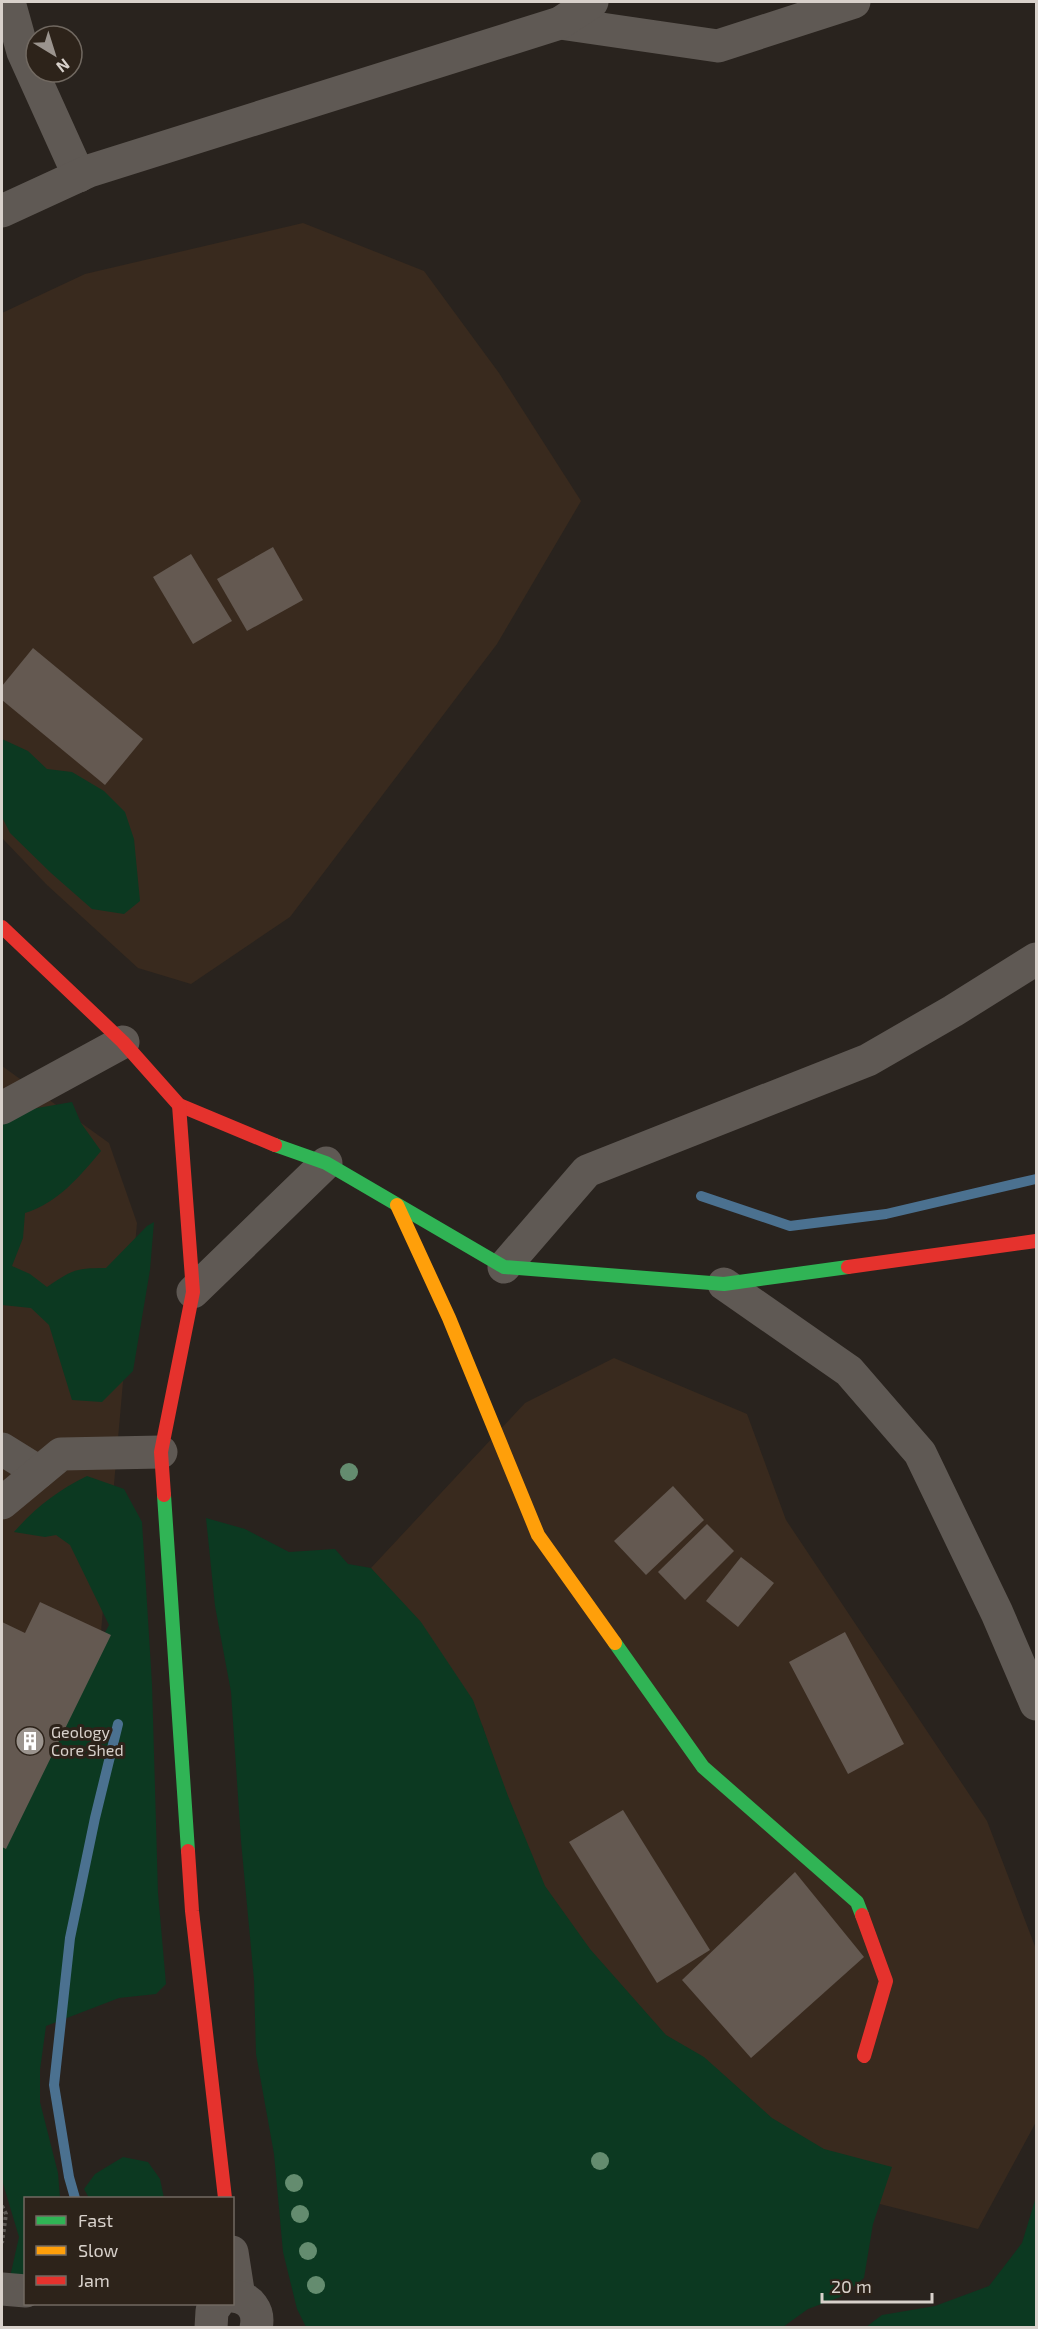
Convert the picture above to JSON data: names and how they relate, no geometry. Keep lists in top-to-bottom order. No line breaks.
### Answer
{"places":{"building":["Geology Core Shed"]},"legend":["Fast","Slow","Jam"],"scale_bar":"20 m","north":"bottom right"}
